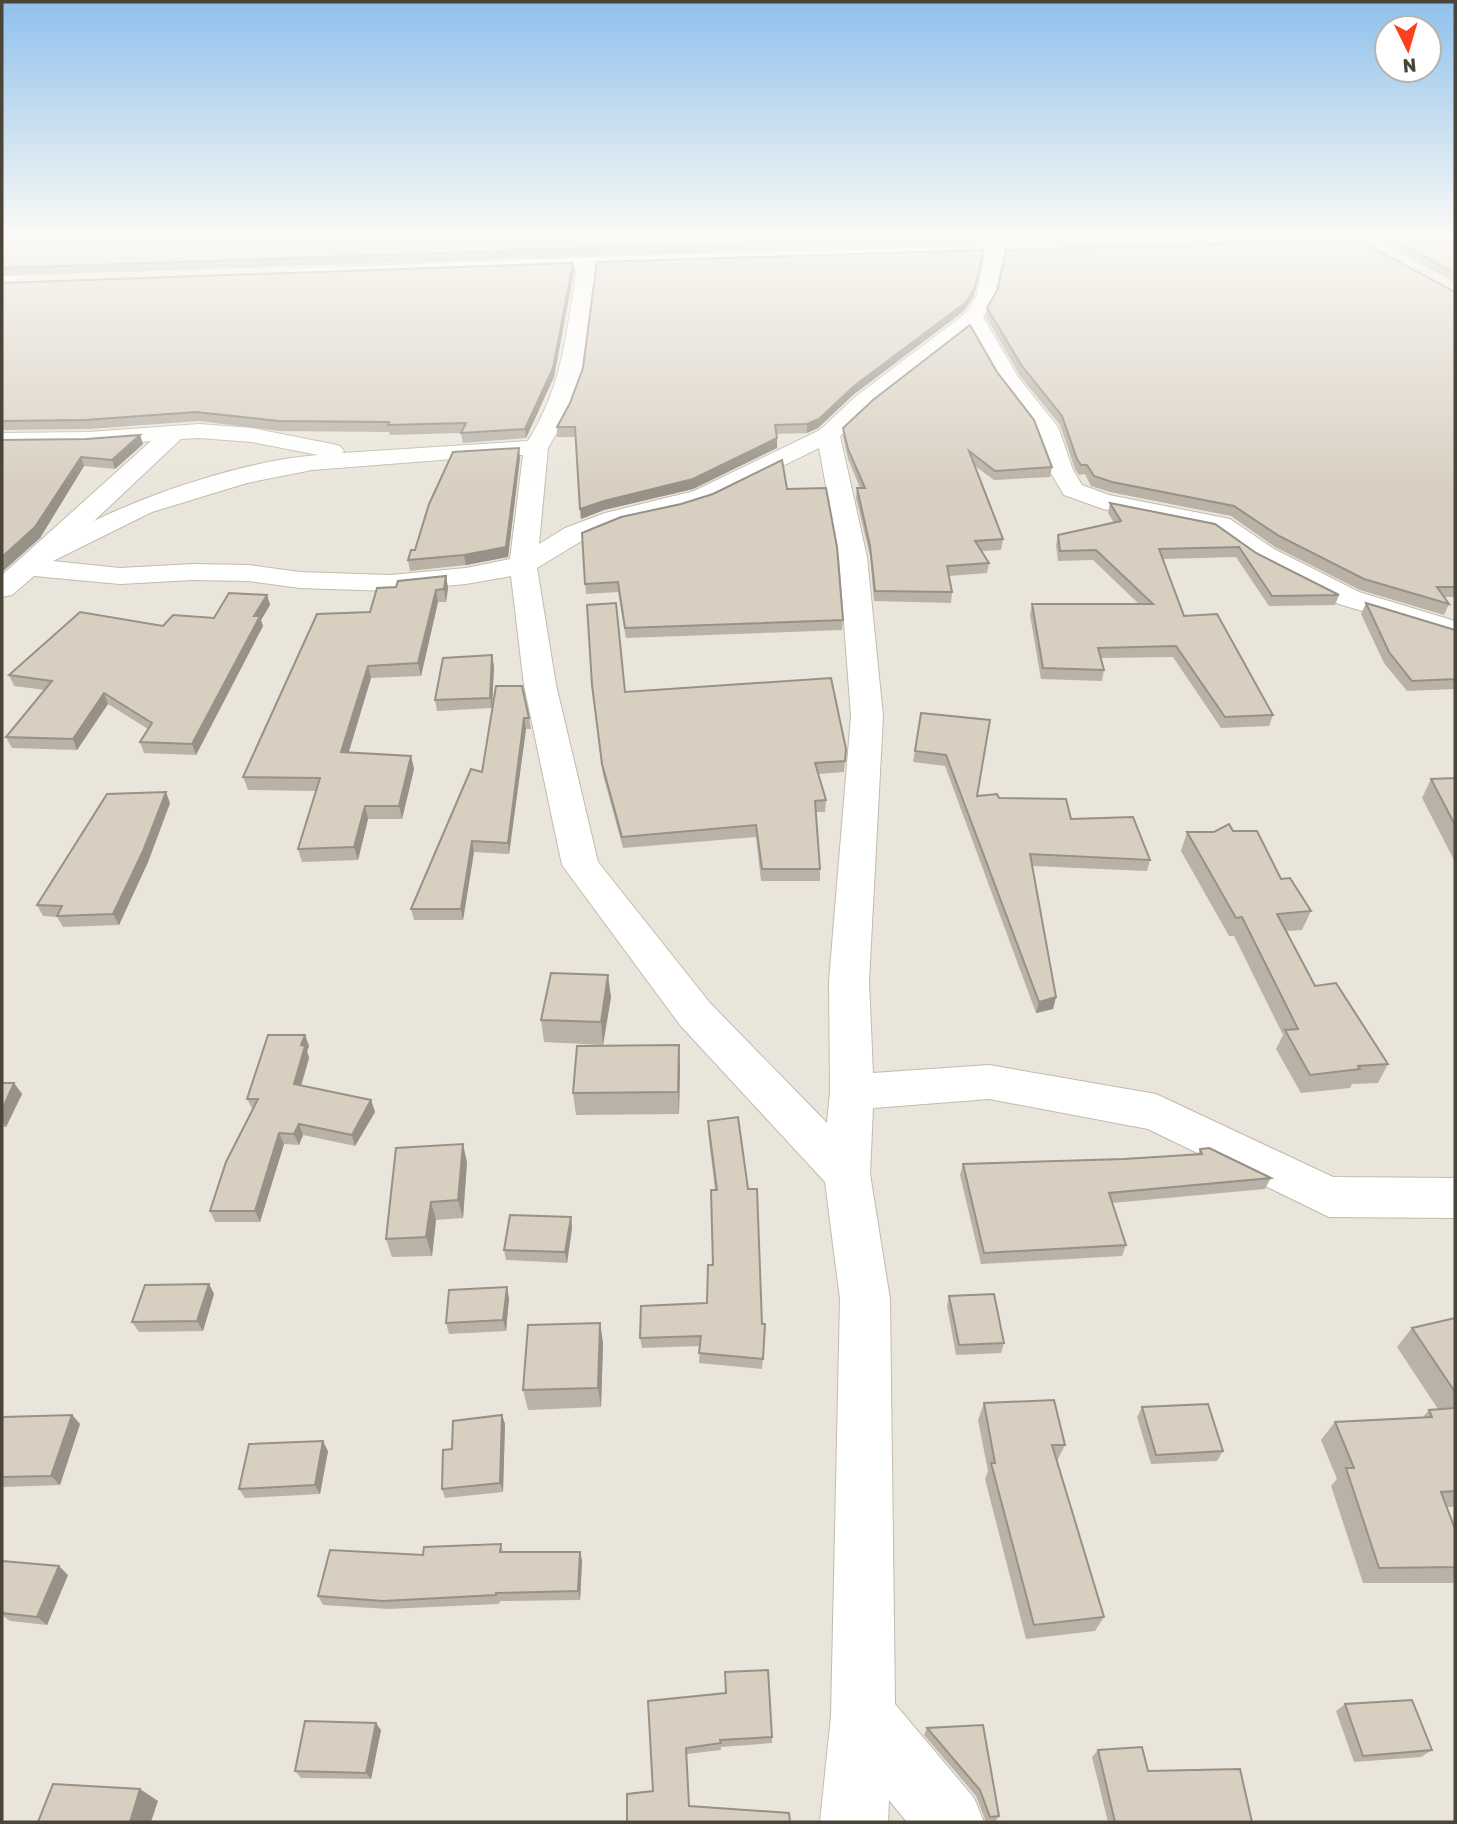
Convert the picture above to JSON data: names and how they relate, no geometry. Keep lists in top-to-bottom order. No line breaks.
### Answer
{"north":"bottom"}
